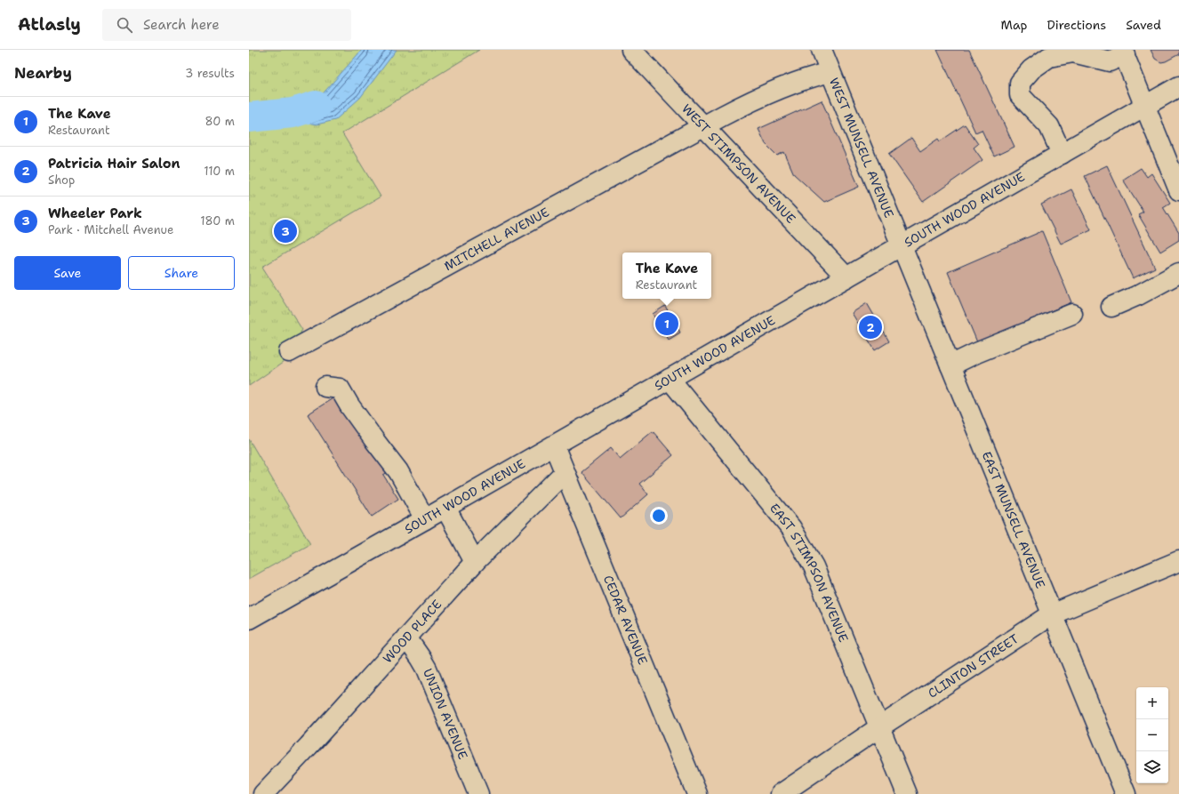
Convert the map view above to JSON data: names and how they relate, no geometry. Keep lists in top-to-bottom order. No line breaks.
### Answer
{"streets":{"street":["WEST MUNSELL AVENUE","WEST STIMPSON AVENUE","SOUTH WOOD AVENUE","MITCHELL AVENUE","EAST MUNSELL AVENUE","EAST STIMPSON AVENUE","CEDAR AVENUE","WOOD PLACE","CLINTON STREET","UNION AVENUE"]},"crossings":[["WEST MUNSELL AVENUE","SOUTH WOOD AVENUE"],["WEST MUNSELL AVENUE","MITCHELL AVENUE"],["WEST MUNSELL AVENUE","EAST MUNSELL AVENUE"],["WEST STIMPSON AVENUE","SOUTH WOOD AVENUE"],["WEST STIMPSON AVENUE","MITCHELL AVENUE"],["SOUTH WOOD AVENUE","EAST MUNSELL AVENUE"],["SOUTH WOOD AVENUE","EAST STIMPSON AVENUE"],["SOUTH WOOD AVENUE","CEDAR AVENUE"],["EAST MUNSELL AVENUE","CLINTON STREET"],["EAST STIMPSON AVENUE","CLINTON STREET"],["CEDAR AVENUE","WOOD PLACE"],["WOOD PLACE","UNION AVENUE"]],"page":{"header":"Atlasly","search":"Search here","nav":["Map","Directions","Saved"],"heading":["Nearby","3 results"],"list":[{"mark":"1","name":"The Kave","note":"Restaurant","value":"80 m"},{"mark":"2","name":"Patricia Hair Salon","note":"Shop","value":"110 m"},{"mark":"3","name":"Wheeler Park","note":"Park · Mitchell Avenue","value":"180 m"}],"pins":["3","1","2"],"buttons":["Save","Share"],"popup":["The Kave","Restaurant"],"map_buttons":["+","−"]}}
